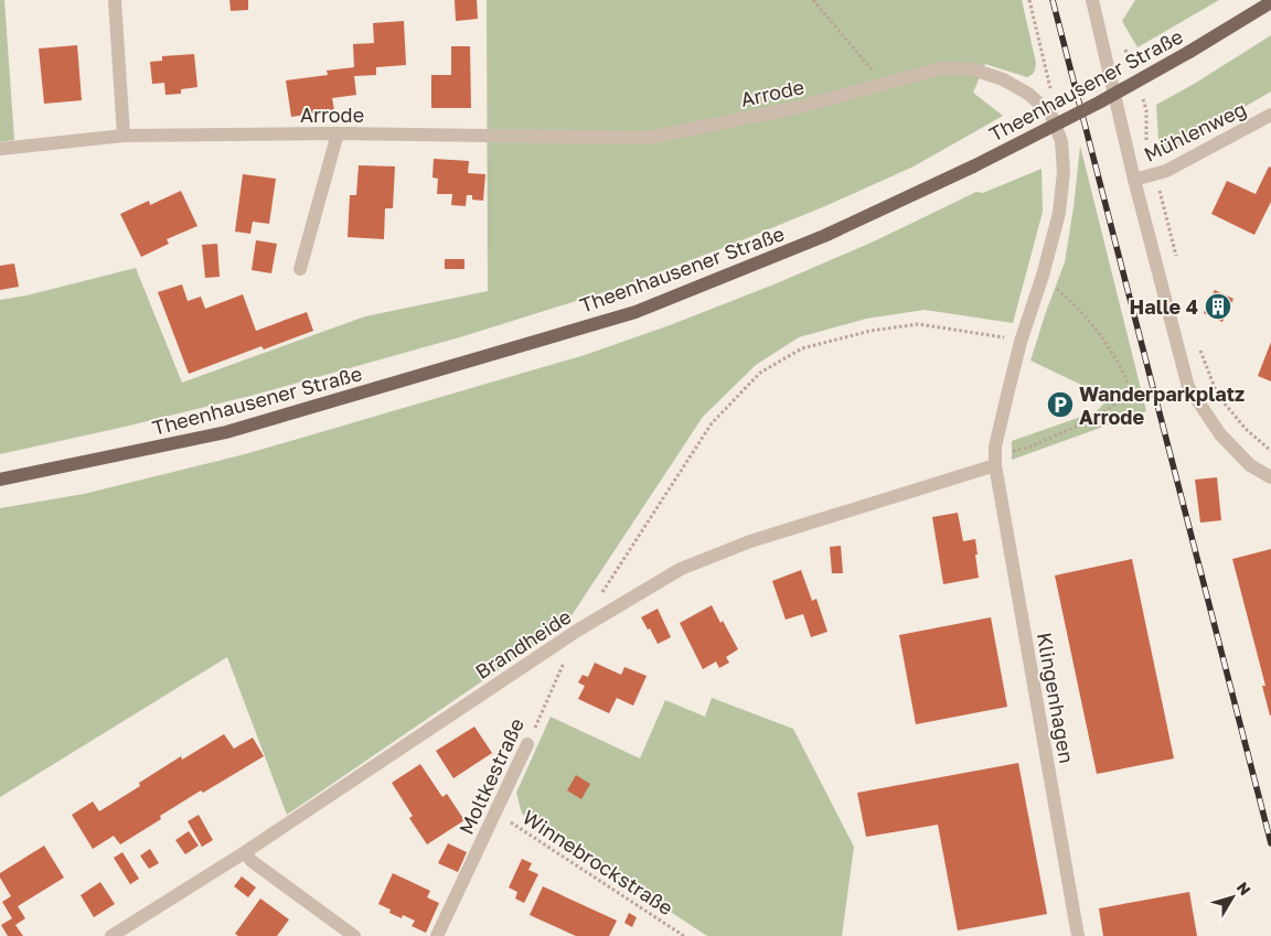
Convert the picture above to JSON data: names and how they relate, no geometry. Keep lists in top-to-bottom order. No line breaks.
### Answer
{"streets":{"main road":["Theenhausener Straße"],"street":["Arrode","Mühlenweg","Brandheide","Klingenhagen","Moltkestraße"],"path":["Winnebrockstraße"]},"crossings":[["Arrode","Brandheide"],["Arrode","Klingenhagen"],["Brandheide","Klingenhagen"],["Brandheide","Moltkestraße"],["Moltkestraße","Winnebrockstraße"]],"places":{"building":["Halle 4"],"parking":["Wanderparkplatz Arrode"]},"north":"top right"}
